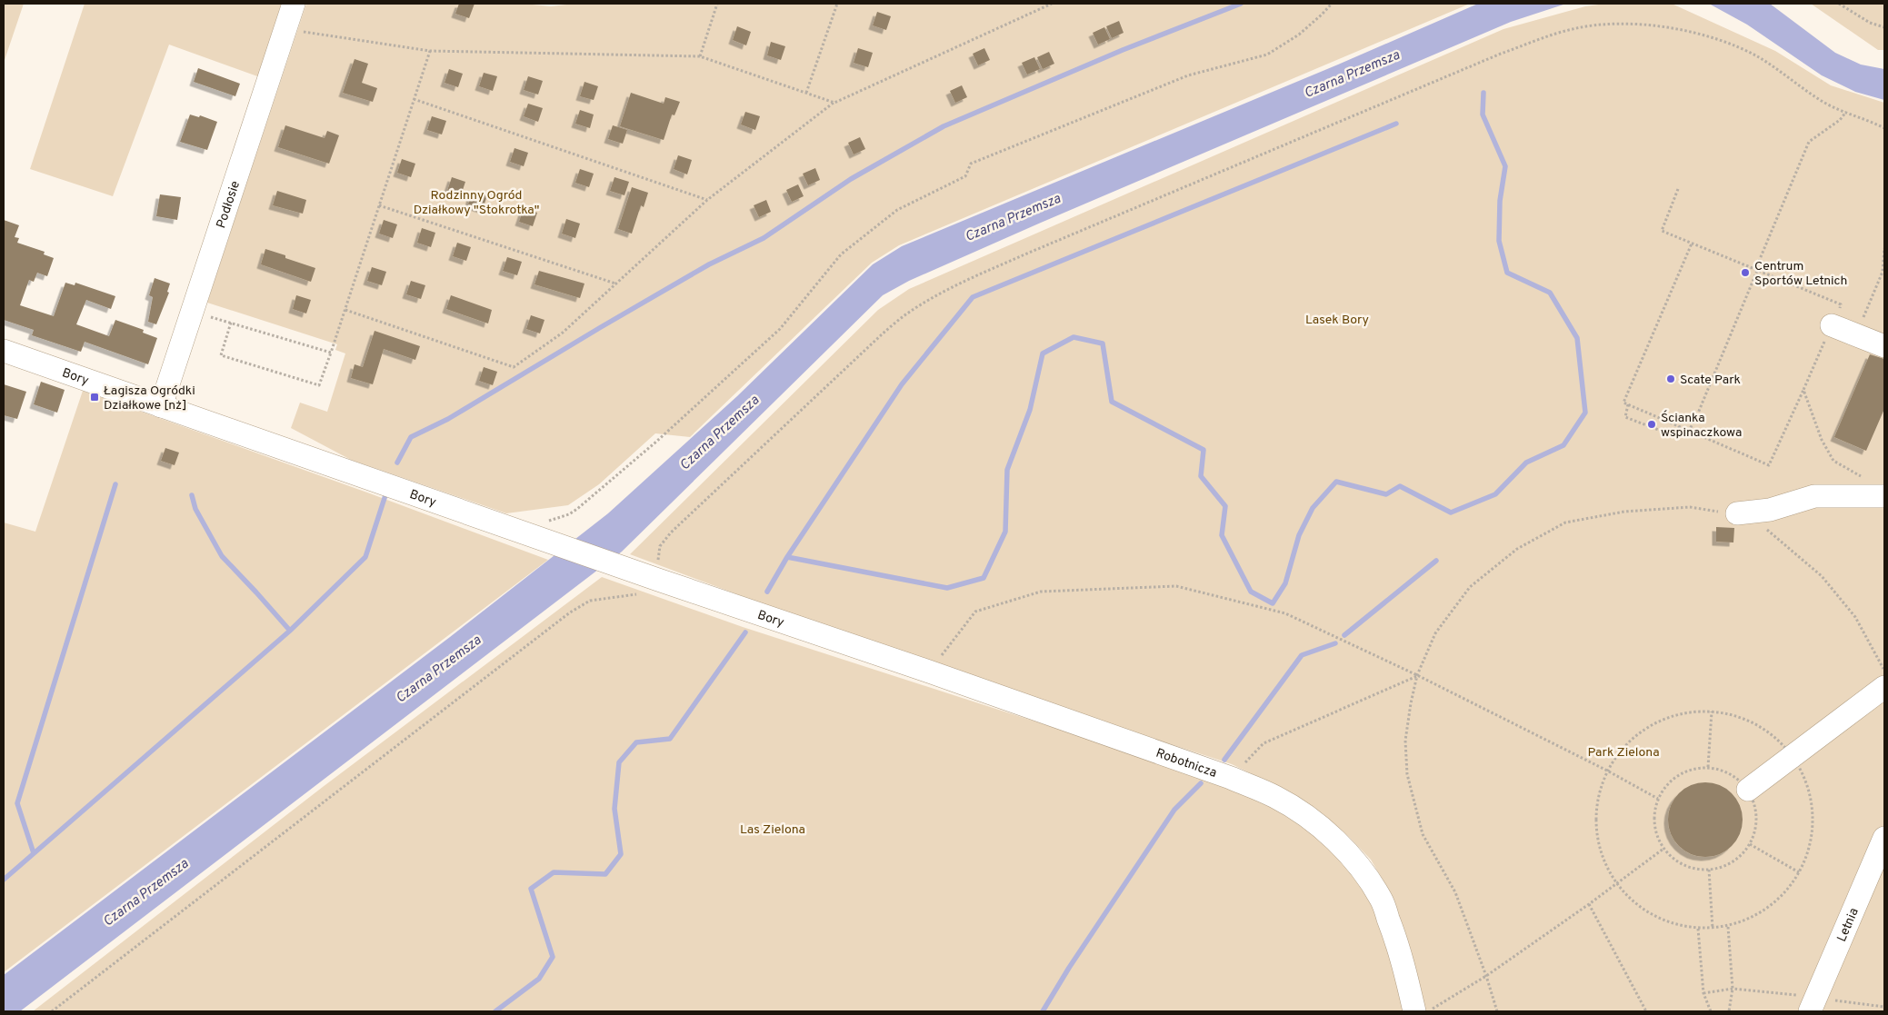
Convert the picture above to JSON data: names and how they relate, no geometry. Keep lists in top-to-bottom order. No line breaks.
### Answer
{"streets":{"street":["Podłosie","Bory","Robotnicza","Letnia"]},"crossings":[["Podłosie","Bory"],["Bory","Robotnicza"]],"water":["Czarna Przemsza"],"parks":["Rodzinny Ogród Działkowy \"Stokrotka\"","Lasek Bory","Park Zielona","Las Zielona"],"places":{"other":["Centrum Sportów Letnich","Scate Park","Ścianka wspinaczkowa"],"transit":["Łagisza Ogródki Działkowe [nż]"]}}
